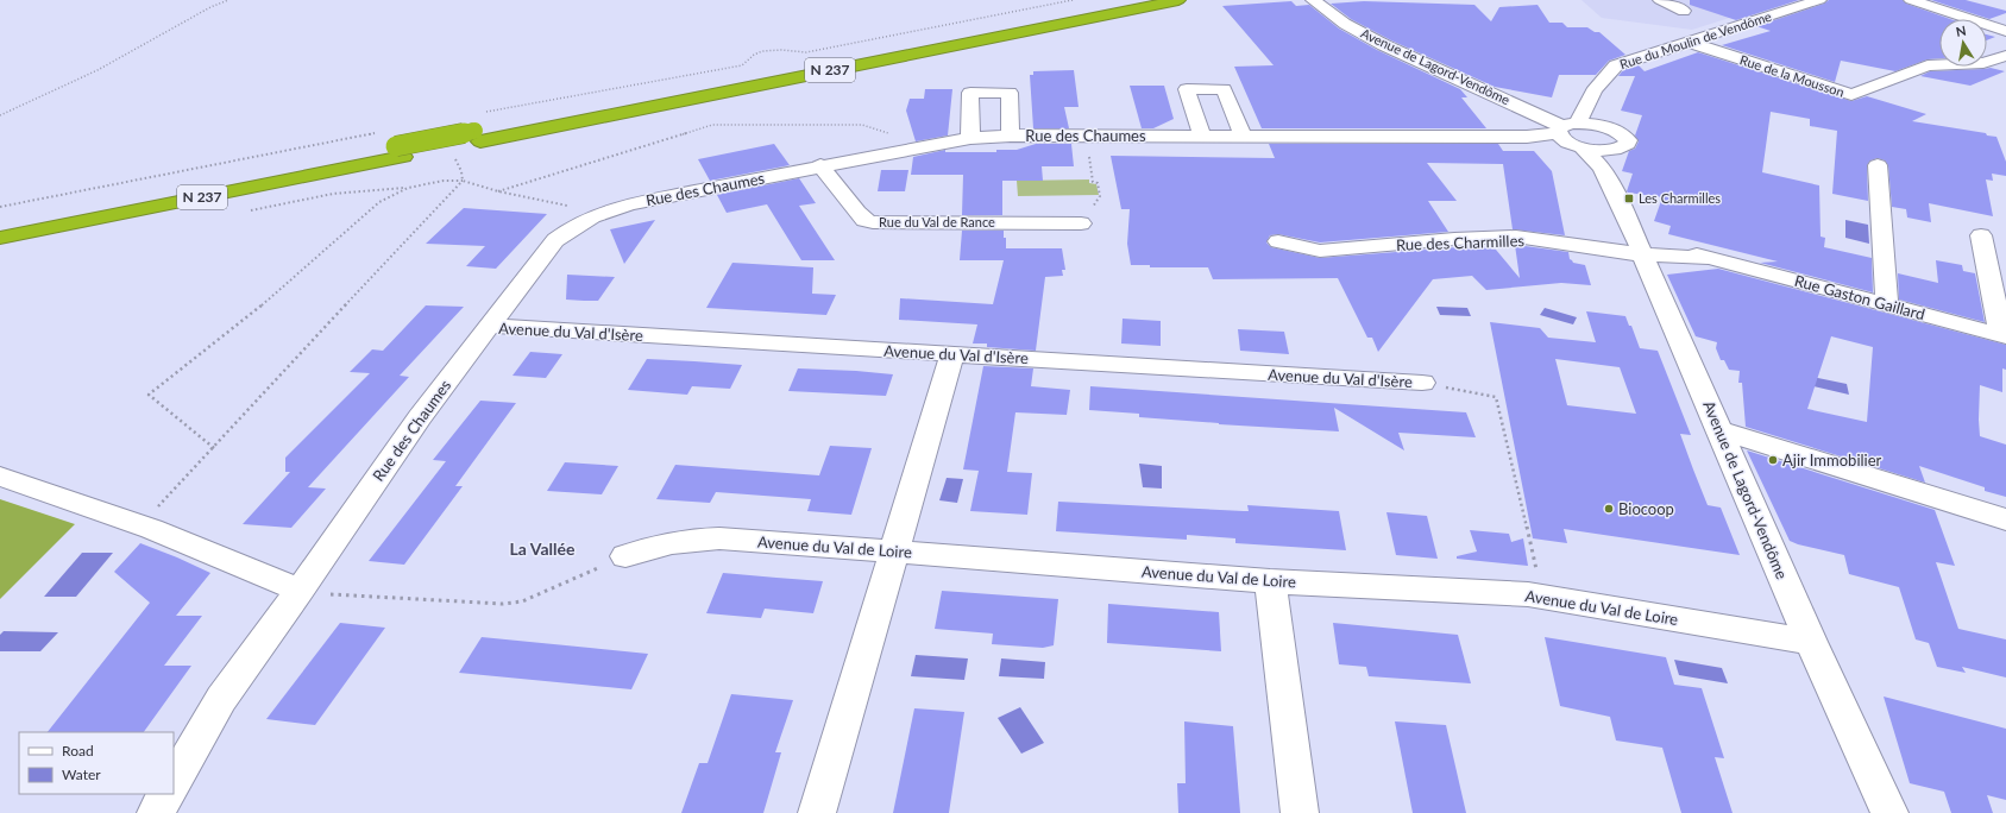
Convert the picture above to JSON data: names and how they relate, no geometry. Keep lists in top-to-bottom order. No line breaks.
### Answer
{"streets":{"highway":["N 237"],"street":["Rue du Moulin de Vendôme","Avenue de Lagord-Vendôme","Rue de la Mousson","Rue des Chaumes","Rue du Val de Rance","Rue des Charmilles","Rue Gaston Gaillard","Avenue du Val d'Isère","Avenue du Val de Loire"]},"crossings":[["Rue du Moulin de Vendôme","Avenue de Lagord-Vendôme"],["Rue du Moulin de Vendôme","Rue de la Mousson"],["Rue du Moulin de Vendôme","Rue des Chaumes"],["Avenue de Lagord-Vendôme","Rue des Chaumes"],["Avenue de Lagord-Vendôme","Rue des Charmilles"],["Avenue de Lagord-Vendôme","Rue Gaston Gaillard"],["Avenue de Lagord-Vendôme","Avenue du Val de Loire"],["Rue des Chaumes","Rue du Val de Rance"],["Rue des Chaumes","Avenue du Val d'Isère"],["Rue des Charmilles","Rue Gaston Gaillard"]],"districts":["La Vallée"],"places":{"transit":["Les Charmilles"],"other":["Ajir Immobilier","Biocoop"]},"legend":["Road","Water"],"north":"top"}
